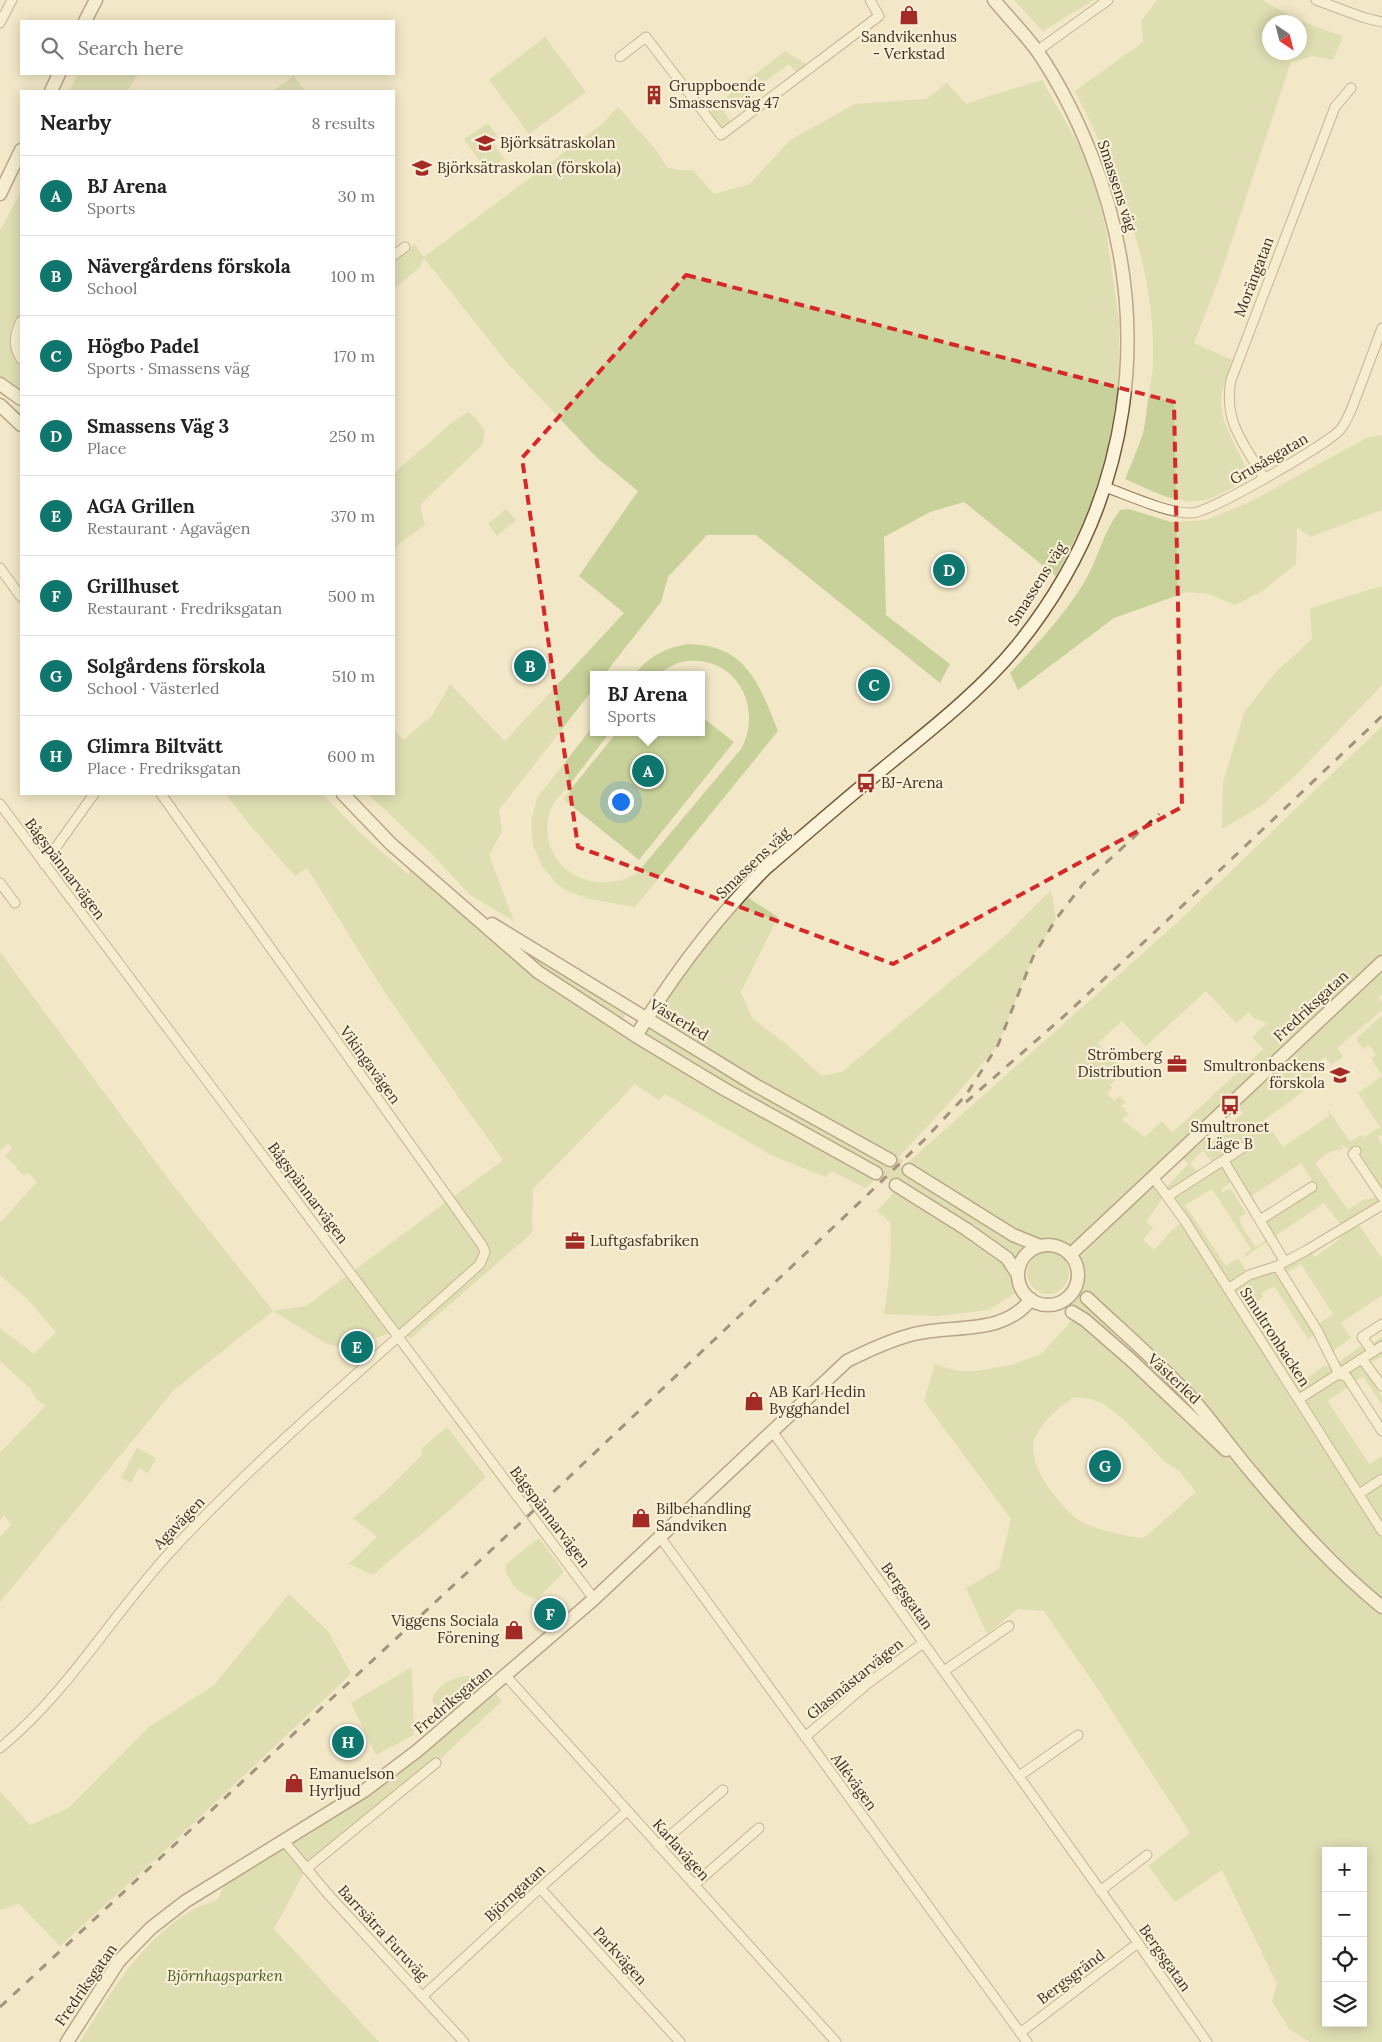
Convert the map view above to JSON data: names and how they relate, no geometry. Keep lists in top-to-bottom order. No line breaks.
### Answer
{"streets":{"street":["Smassens väg","Morängatan","Grusåsgatan","Bågspännarvägen","Fredriksgatan","Västerled","Vikingavägen","Smultronbacken","Agavägen","Bergsgatan","Glasmästarvägen","Allévägen","Karlavägen","Björngatan","Barrsätra Furuväg","Parkvägen","Bergsgränd"]},"crossings":[["Smassens väg","Grusåsgatan"],["Smassens väg","Västerled"],["Morängatan","Grusåsgatan"],["Bågspännarvägen","Fredriksgatan"],["Bågspännarvägen","Vikingavägen"],["Bågspännarvägen","Agavägen"],["Fredriksgatan","Västerled"],["Fredriksgatan","Smultronbacken"],["Fredriksgatan","Bergsgatan"],["Fredriksgatan","Allévägen"],["Fredriksgatan","Karlavägen"],["Fredriksgatan","Barrsätra Furuväg"],["Vikingavägen","Agavägen"],["Bergsgatan","Glasmästarvägen"],["Bergsgatan","Bergsgränd"],["Glasmästarvägen","Allévägen"],["Allévägen","Bergsgränd"],["Karlavägen","Björngatan"],["Björngatan","Barrsätra Furuväg"],["Björngatan","Parkvägen"]],"parks":["Björnhagsparken"],"places":{"shop":["Sandvikenhus - Verkstad","AB Karl Hedin Bygghandel","Bilbehandling Sandviken","Viggens Sociala Förening","Emanuelson Hyrljud"],"building":["Gruppboende Smassensväg 47"],"school or university":["Björksätraskolan","Björksätraskolan (förskola)","Smultronbackens förskola"],"bus stop":["BJ-Arena","Smultronet Läge B"],"office":["Strömberg Distribution","Luftgasfabriken"]},"north":"bottom right","page":{"search":"Search here","heading":["Nearby","8 results"],"list":[{"mark":"A","name":"BJ Arena","note":"Sports","value":"30 m"},{"mark":"B","name":"Nävergårdens förskola","note":"School","value":"100 m"},{"mark":"C","name":"Högbo Padel","note":"Sports · Smassens väg","value":"170 m"},{"mark":"D","name":"Smassens Väg 3","note":"Place","value":"250 m"},{"mark":"E","name":"AGA Grillen","note":"Restaurant · Agavägen","value":"370 m"},{"mark":"F","name":"Grillhuset","note":"Restaurant · Fredriksgatan","value":"500 m"},{"mark":"G","name":"Solgårdens förskola","note":"School · Västerled","value":"510 m"},{"mark":"H","name":"Glimra Biltvätt","note":"Place · Fredriksgatan","value":"600 m"}],"pins":["D","B","C","A","E","G","F","H"],"popup":["BJ Arena","Sports"],"map_buttons":["+","−"]}}
